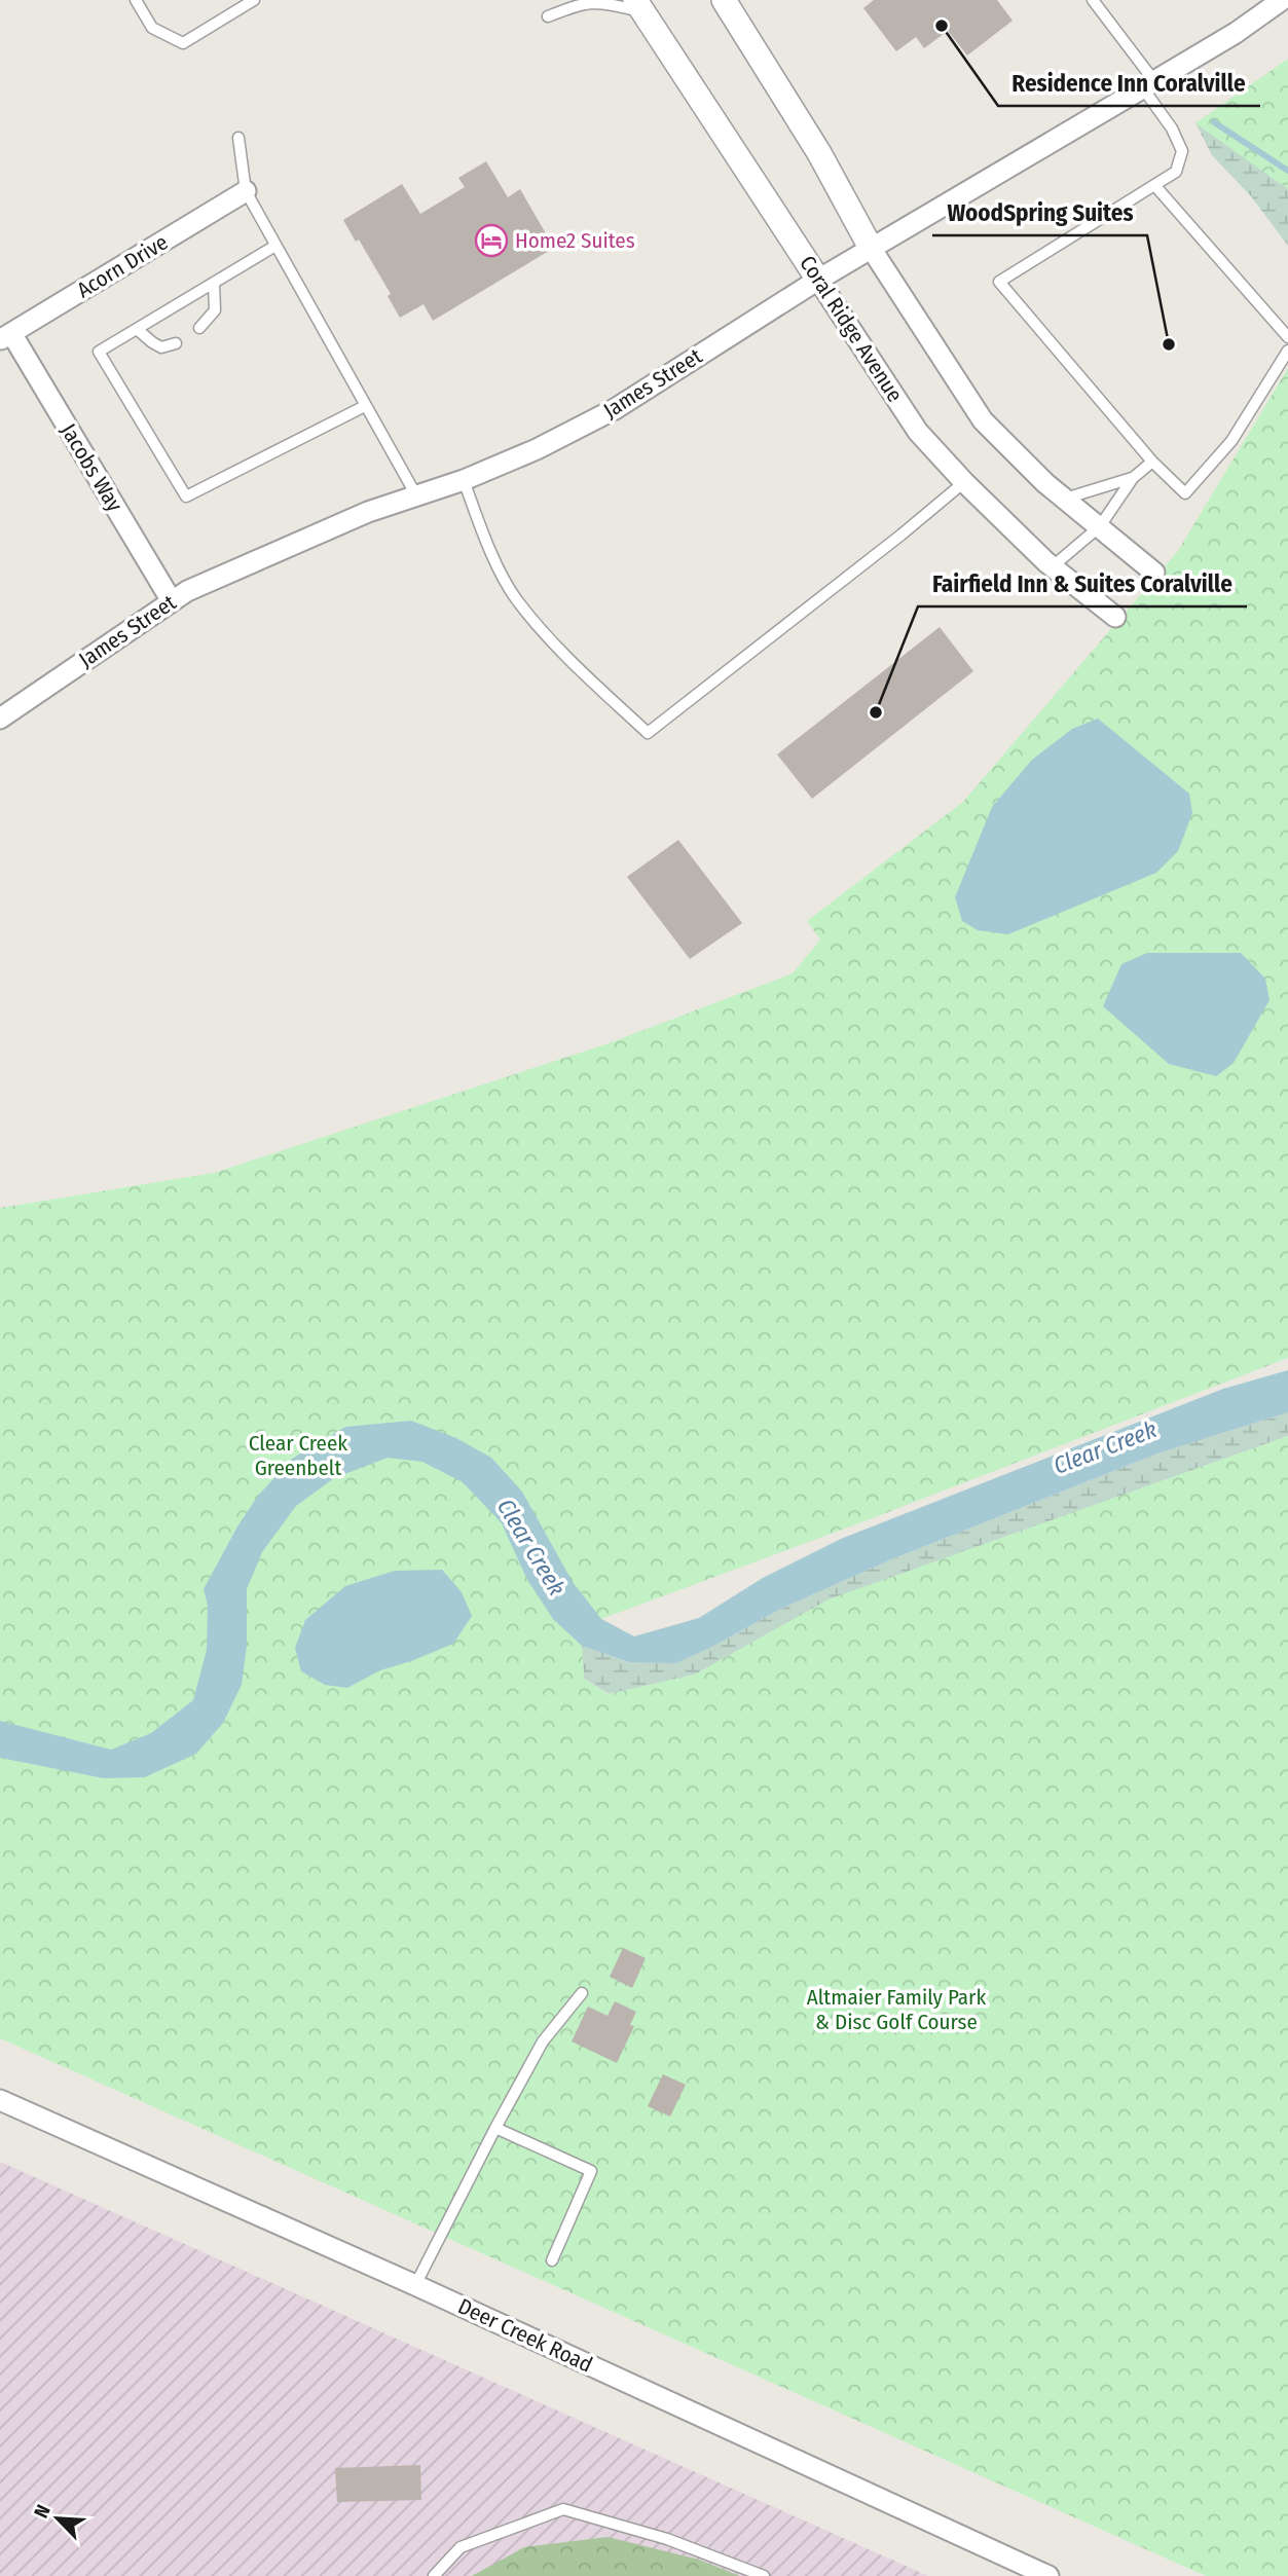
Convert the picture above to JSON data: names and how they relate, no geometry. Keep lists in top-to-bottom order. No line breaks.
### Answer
{"streets":{"street":["Acorn Drive","Coral Ridge Avenue","James Street","Jacobs Way","Deer Creek Road"]},"crossings":[["Acorn Drive","Jacobs Way"],["Coral Ridge Avenue","James Street"],["James Street","Jacobs Way"]],"water":["Clear Creek"],"parks":["Clear Creek Greenbelt","Altmaier Family Park & Disc Golf Course"],"places":{"other":["Residence Inn Coralville","WoodSpring Suites","Fairfield Inn & Suites Coralville"],"hotel":["Home2 Suites"]},"north":"top left"}
